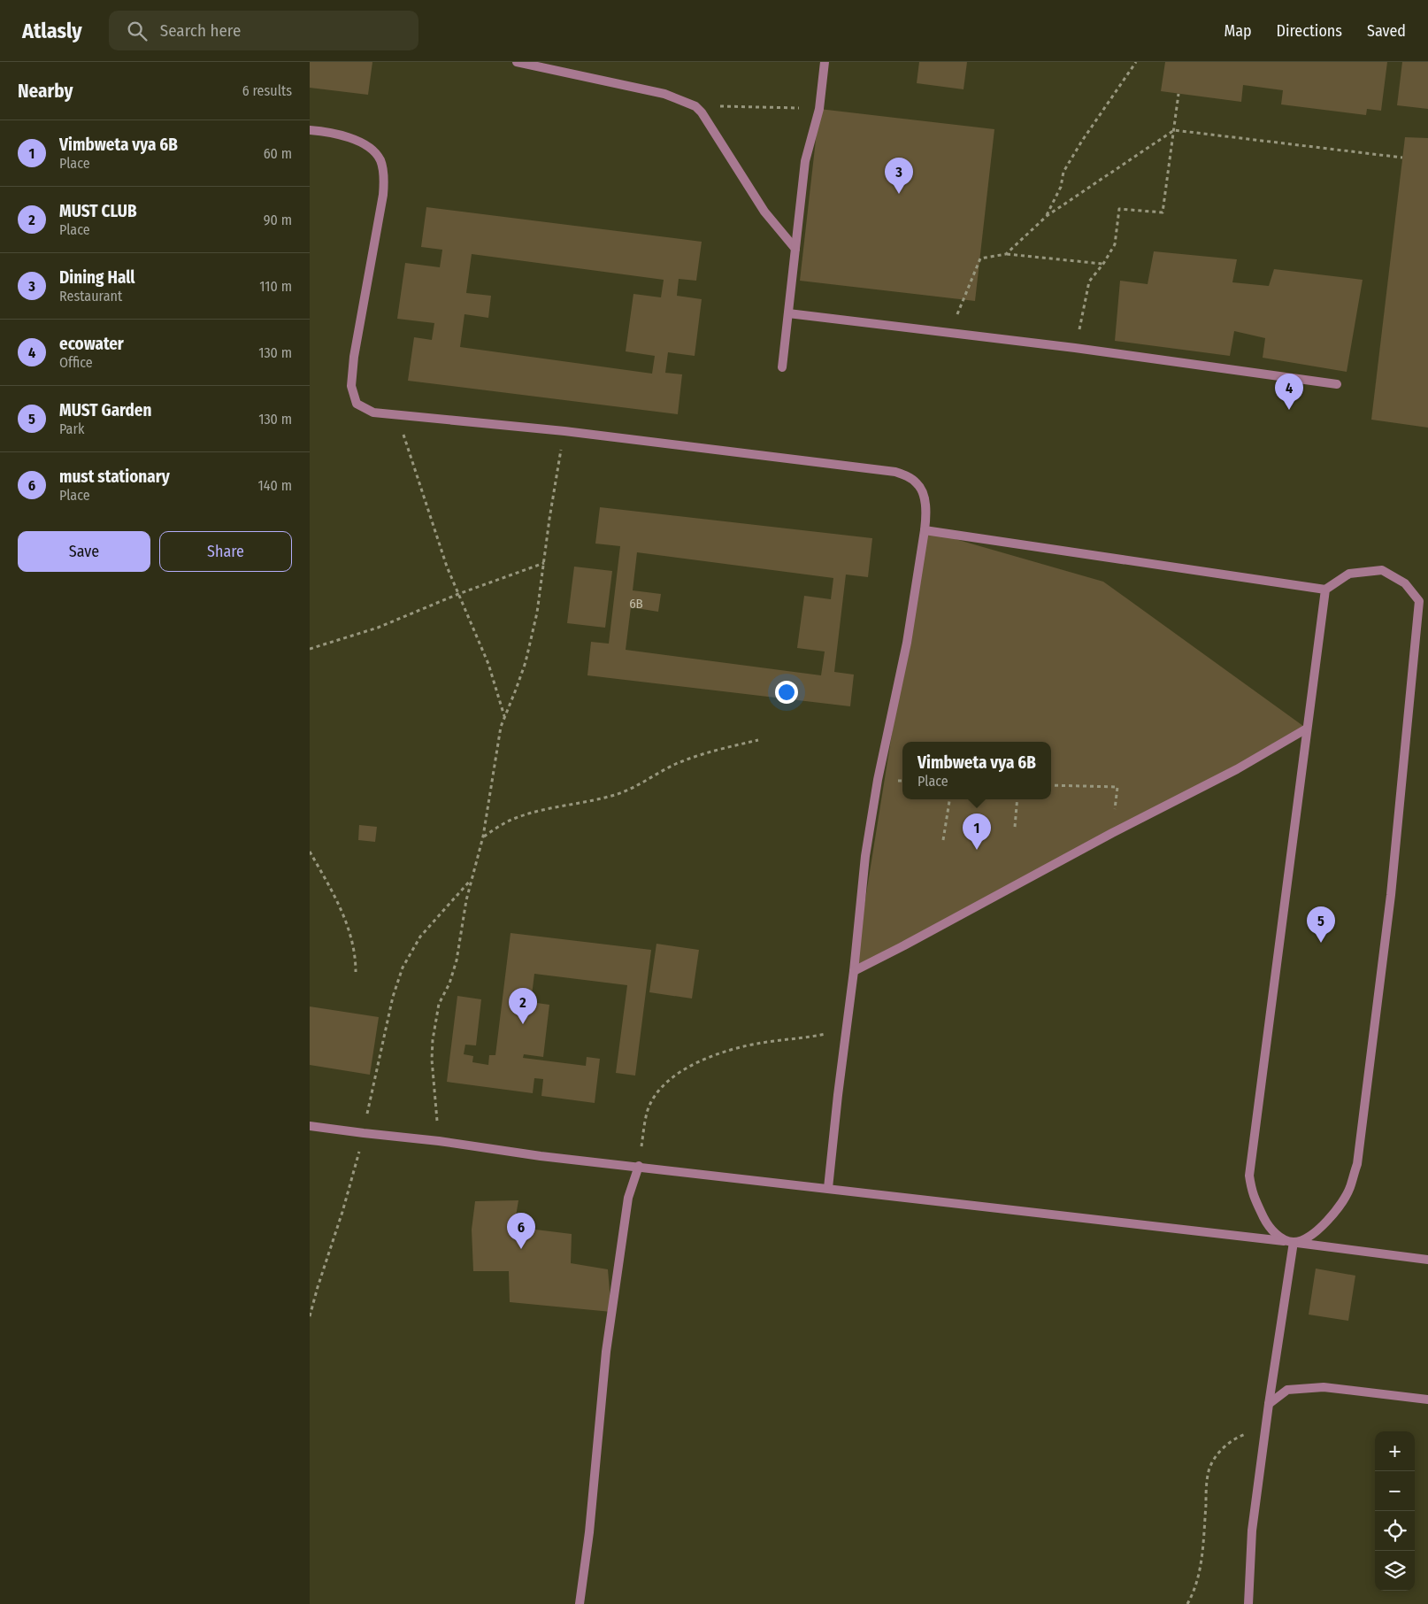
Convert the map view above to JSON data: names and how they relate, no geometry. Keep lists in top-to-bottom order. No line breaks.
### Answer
{"house_numbers":["6B"],"page":{"header":"Atlasly","search":"Search here","nav":["Map","Directions","Saved"],"heading":["Nearby","6 results"],"list":[{"mark":"1","name":"Vimbweta vya 6B","note":"Place","value":"60 m"},{"mark":"2","name":"MUST CLUB","note":"Place","value":"90 m"},{"mark":"3","name":"Dining Hall","note":"Restaurant","value":"110 m"},{"mark":"4","name":"ecowater","note":"Office","value":"130 m"},{"mark":"5","name":"MUST Garden","note":"Park","value":"130 m"},{"mark":"6","name":"must stationary","note":"Place","value":"140 m"}],"pins":["3","4","1","5","2","6"],"buttons":["Save","Share"],"popup":["Vimbweta vya 6B","Place"],"map_buttons":["+","−"]}}
